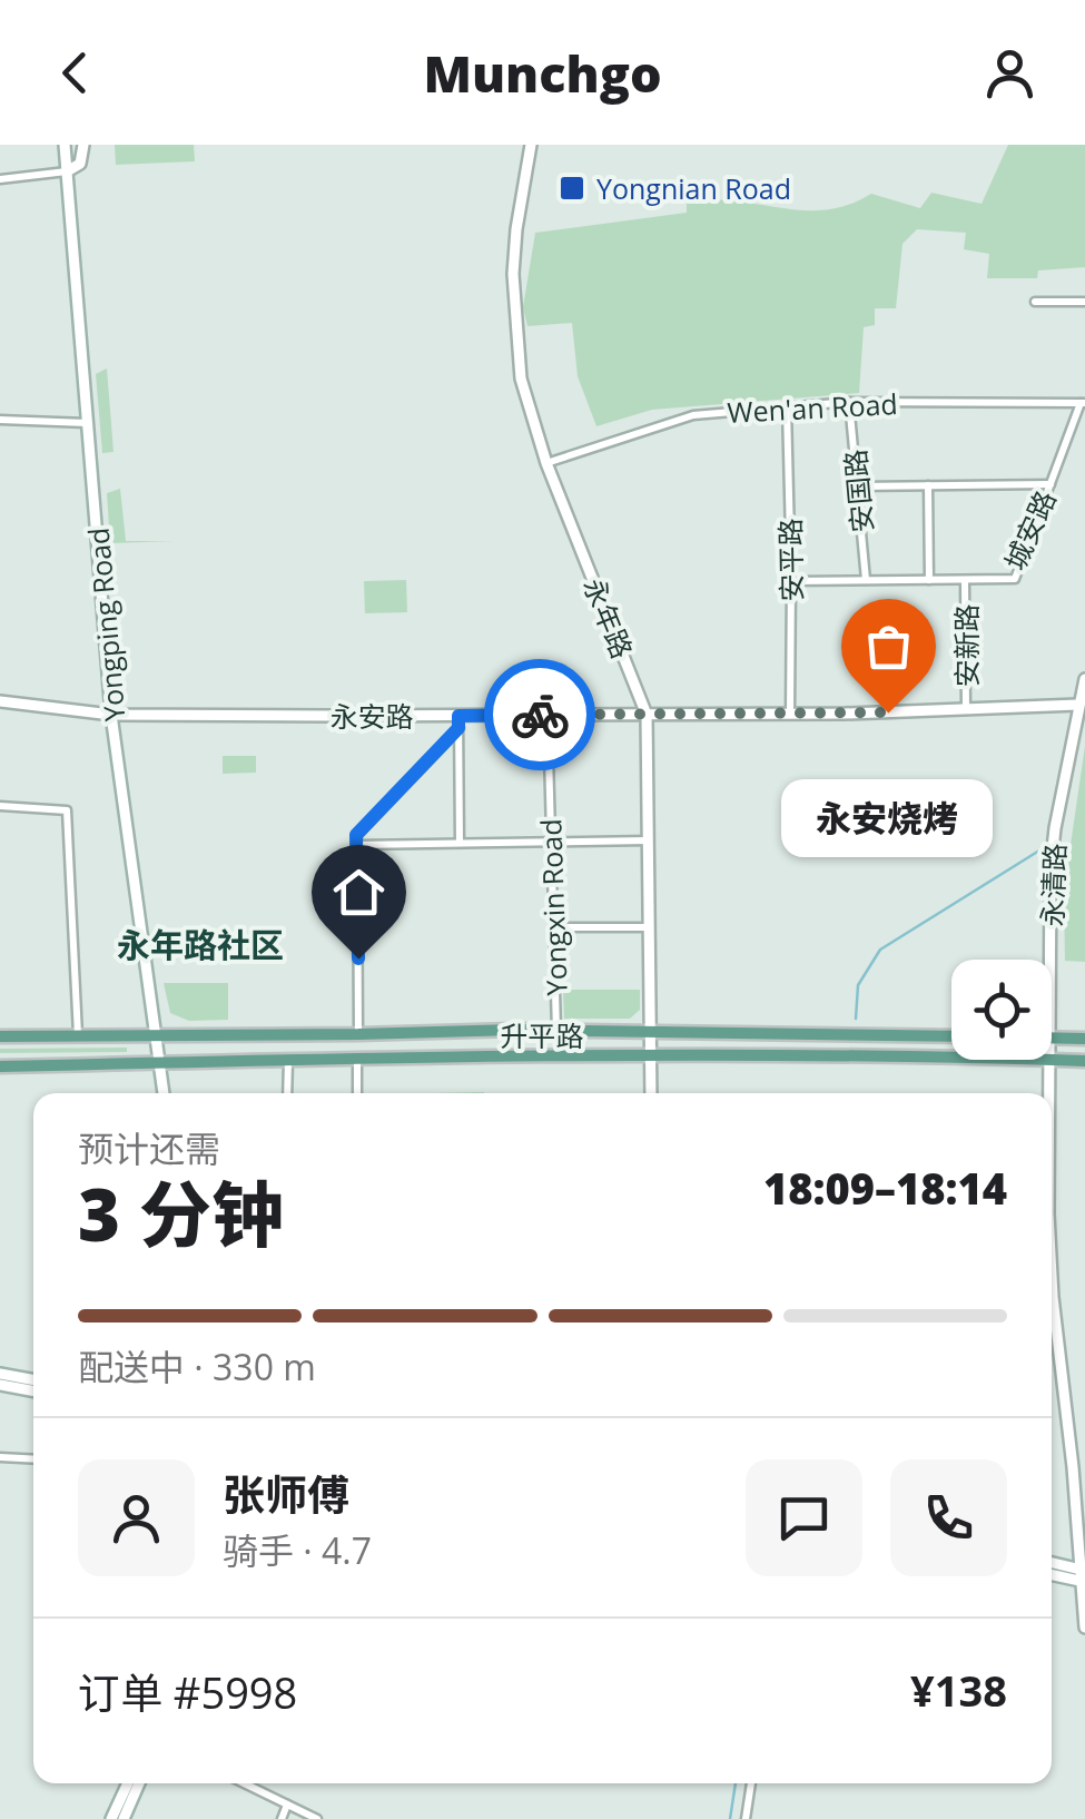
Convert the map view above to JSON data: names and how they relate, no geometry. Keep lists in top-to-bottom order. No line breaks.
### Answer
{"streets":{"main road":["升平路"],"street":["Wen'an Road","安国路","城安路","安平路","永年路","Yongping Road","安新路","永安路","永清路","Yongxin Road"]},"crossings":[["Wen'an Road","安国路"],["Wen'an Road","城安路"],["Wen'an Road","安平路"],["Wen'an Road","永年路"],["安国路","城安路"],["城安路","安平路"],["城安路","安新路"],["安平路","永安路"],["永年路","永安路"],["永年路","升平路"],["Yongping Road","永安路"],["Yongping Road","升平路"],["安新路","永安路"],["永安路","永清路"],["永安路","Yongxin Road"],["永清路","升平路"],["Yongxin Road","升平路"]],"districts":["永年路社区"],"places":{"transit":["Yongnian Road"],"other":["永安烧烤"]},"page":{"header":"Munchgo","bubble":"永安烧烤","heading":["3 分钟","预计还需","18:09–18:14"],"panel":["张师傅","骑手 · 4.7","订单 #5998","¥138"],"bar":"配送中 · 330 m"}}
